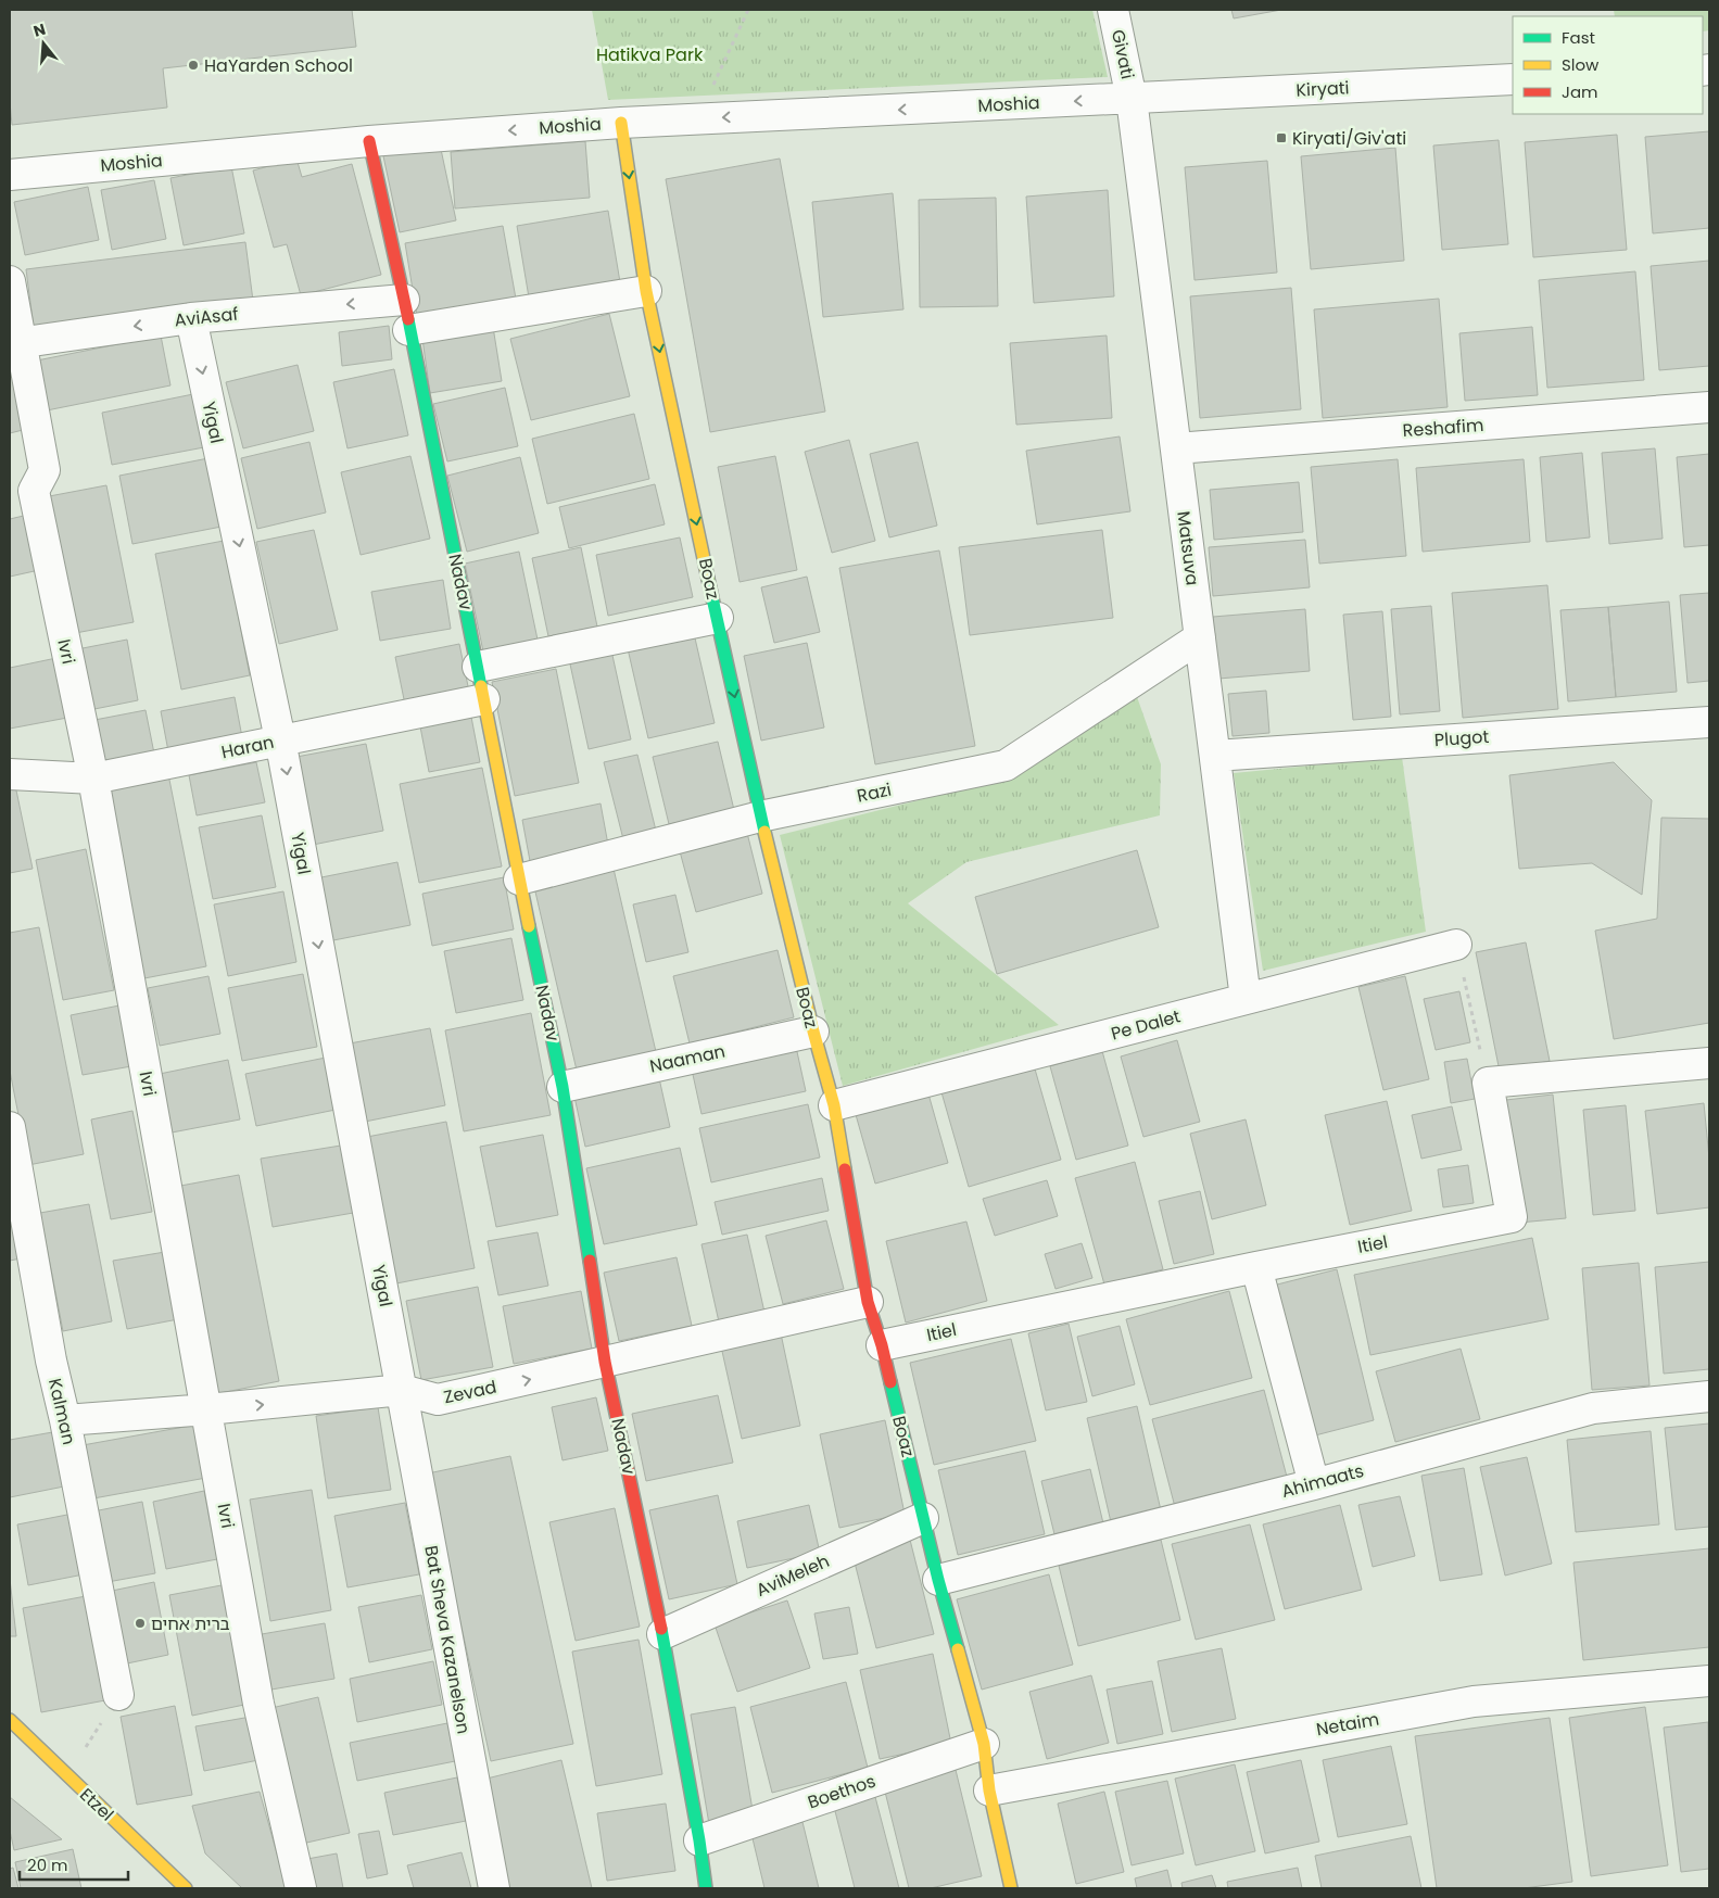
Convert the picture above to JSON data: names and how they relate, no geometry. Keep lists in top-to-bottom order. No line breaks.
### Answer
{"streets":{"street":["Givati","Kiryati","Moshia","AviAsaf","Yigal","Reshafim","Matsuva","Boaz","Nadav","Ivri","Plugot","Haran","Razi","Pe Dalet","Naaman","Itiel","Zevad","Kalman","Ahimaats","AviMeleh","Bat Sheva Kazanelson","Netaim","Boethos","Etzel"]},"crossings":[["Givati","Kiryati"],["Givati","Moshia"],["Givati","Matsuva"],["Kiryati","Moshia"],["Kiryati","Matsuva"],["Moshia","Matsuva"],["Moshia","Boaz"],["Moshia","Nadav"],["AviAsaf","Yigal"],["AviAsaf","Nadav"],["AviAsaf","Ivri"],["Yigal","Haran"],["Yigal","Zevad"],["Yigal","Bat Sheva Kazanelson"],["Reshafim","Matsuva"],["Matsuva","Plugot"],["Matsuva","Razi"],["Matsuva","Pe Dalet"],["Boaz","Razi"],["Boaz","Pe Dalet"],["Boaz","Naaman"],["Boaz","Itiel"],["Boaz","Zevad"],["Boaz","Ahimaats"],["Boaz","AviMeleh"],["Boaz","Netaim"],["Boaz","Boethos"],["Nadav","Haran"],["Nadav","Razi"],["Nadav","Naaman"],["Nadav","Zevad"],["Nadav","AviMeleh"],["Nadav","Boethos"],["Ivri","Haran"],["Ivri","Zevad"],["Zevad","Kalman"],["Zevad","Bat Sheva Kazanelson"]],"one_way":["AviAsaf","Yigal","Boaz","Zevad"],"parks":["Hatikva Park"],"places":{"other":["HaYarden School","ברית אחים"],"transit":["Kiryati/Giv'ati"]},"legend":["Fast","Slow","Jam"],"scale_bar":"20 m","north":"top"}
